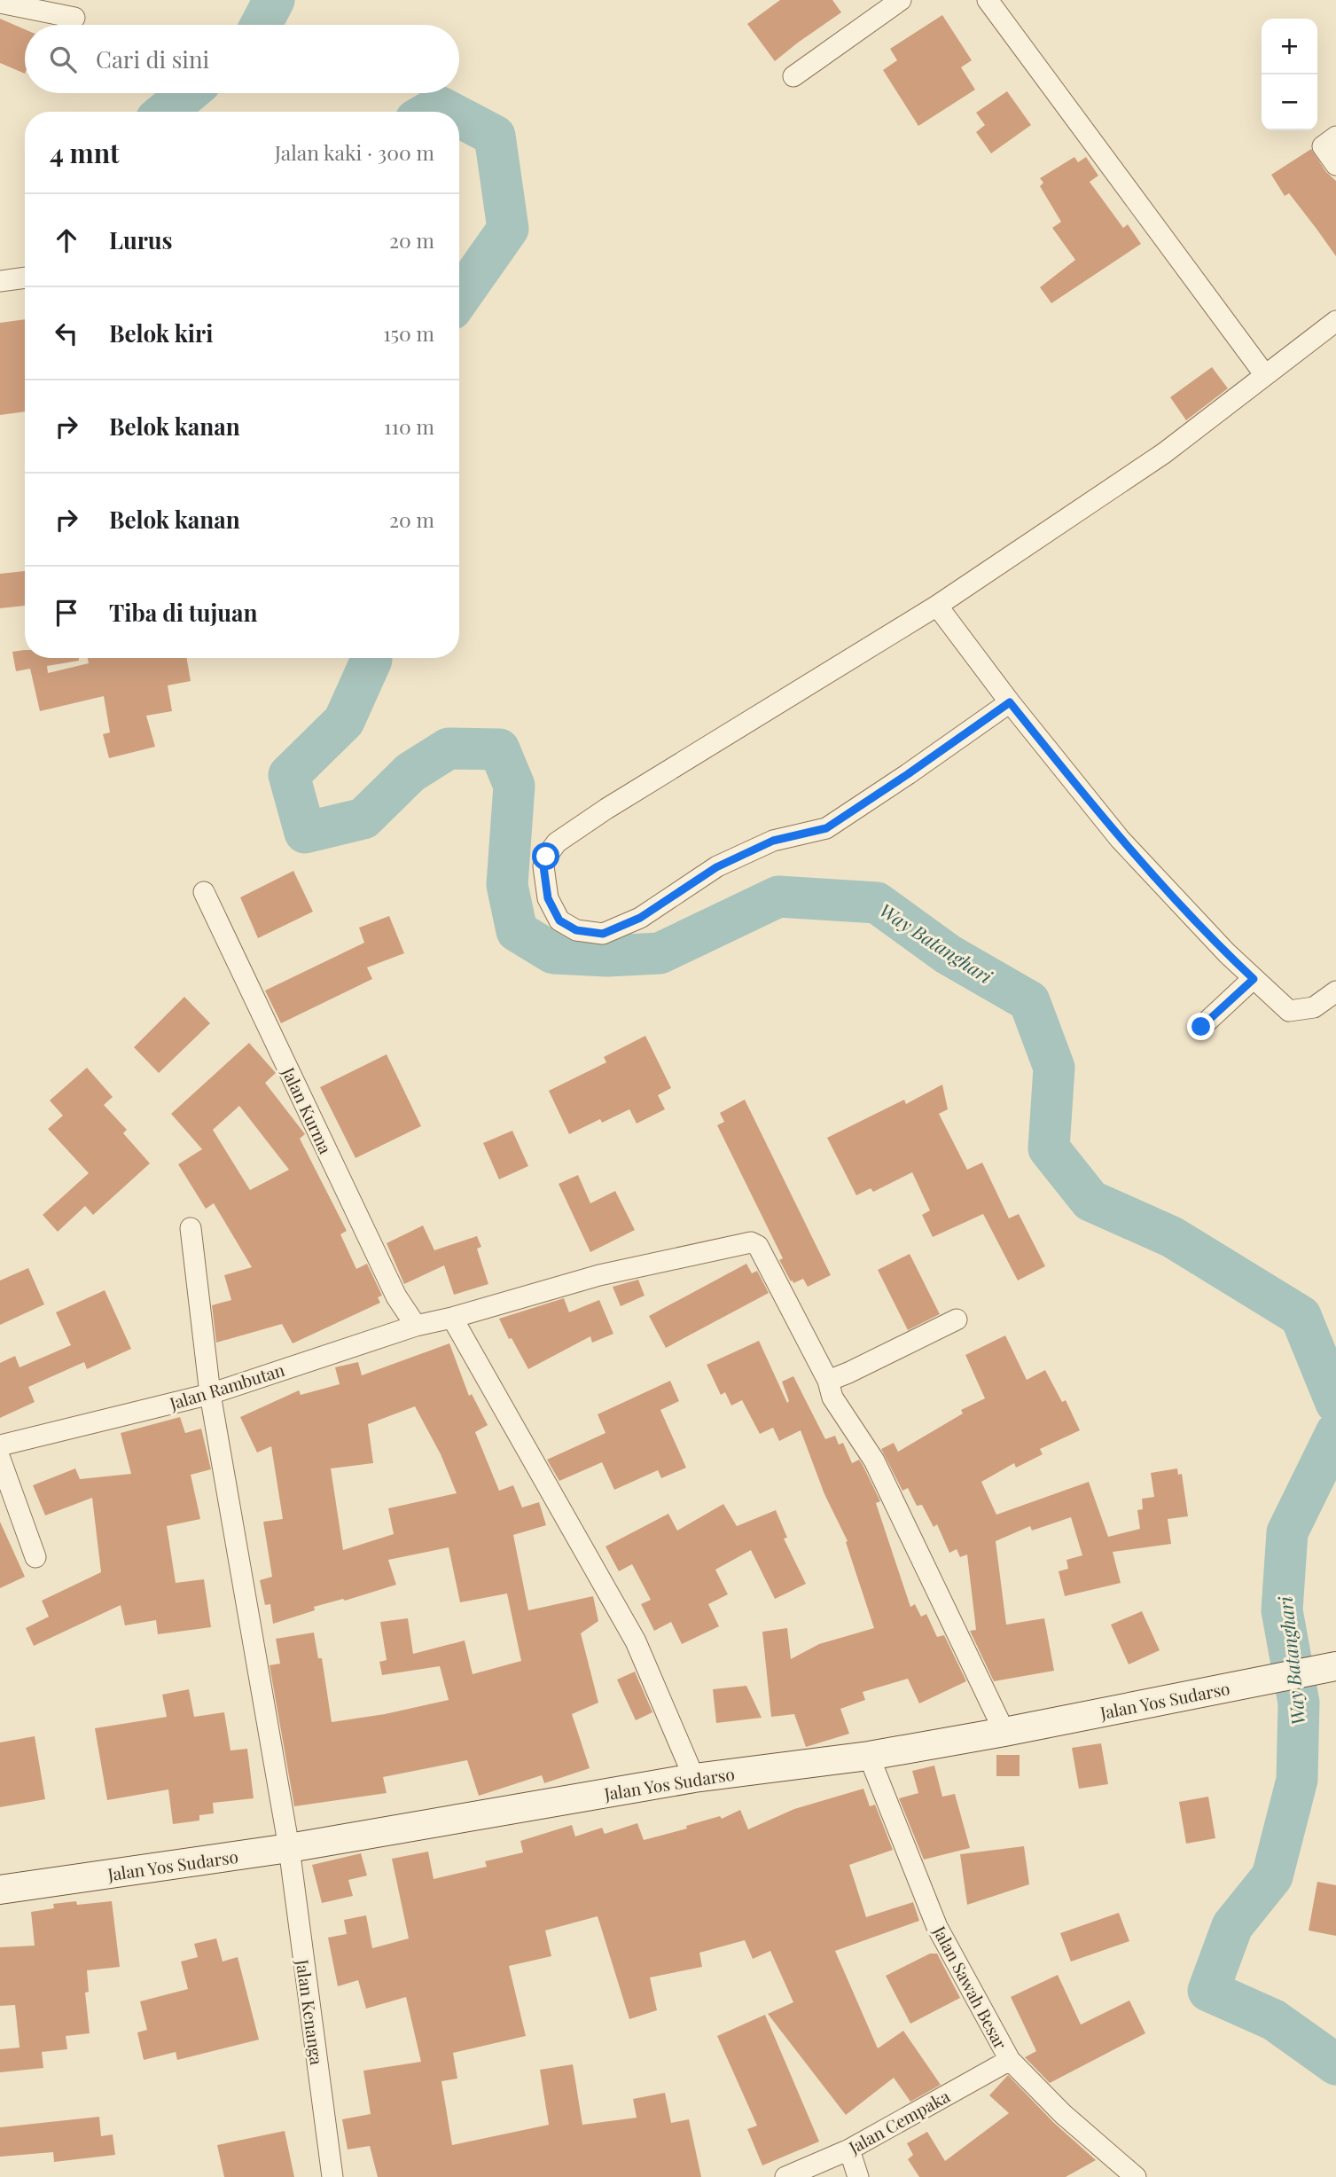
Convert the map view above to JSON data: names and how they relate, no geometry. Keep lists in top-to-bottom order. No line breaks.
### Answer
{"streets":{"street":["Jalan Kurma","Jalan Rambutan","Jalan Yos Sudarso","Jalan Sawah Besar","Jalan Kenanga","Jalan Cempaka"]},"crossings":[["Jalan Kurma","Jalan Rambutan"],["Jalan Rambutan","Jalan Kenanga"],["Jalan Yos Sudarso","Jalan Sawah Besar"],["Jalan Yos Sudarso","Jalan Kenanga"],["Jalan Sawah Besar","Jalan Cempaka"]],"water":["Way Batanghari"],"page":{"map_buttons":["+","−"],"search":"Cari di sini","heading":["4 mnt","Jalan kaki · 300 m"],"list":[["Lurus","20 m"],["Belok kiri","150 m"],["Belok kanan","110 m"],["Belok kanan","20 m"],"Tiba di tujuan"]}}
